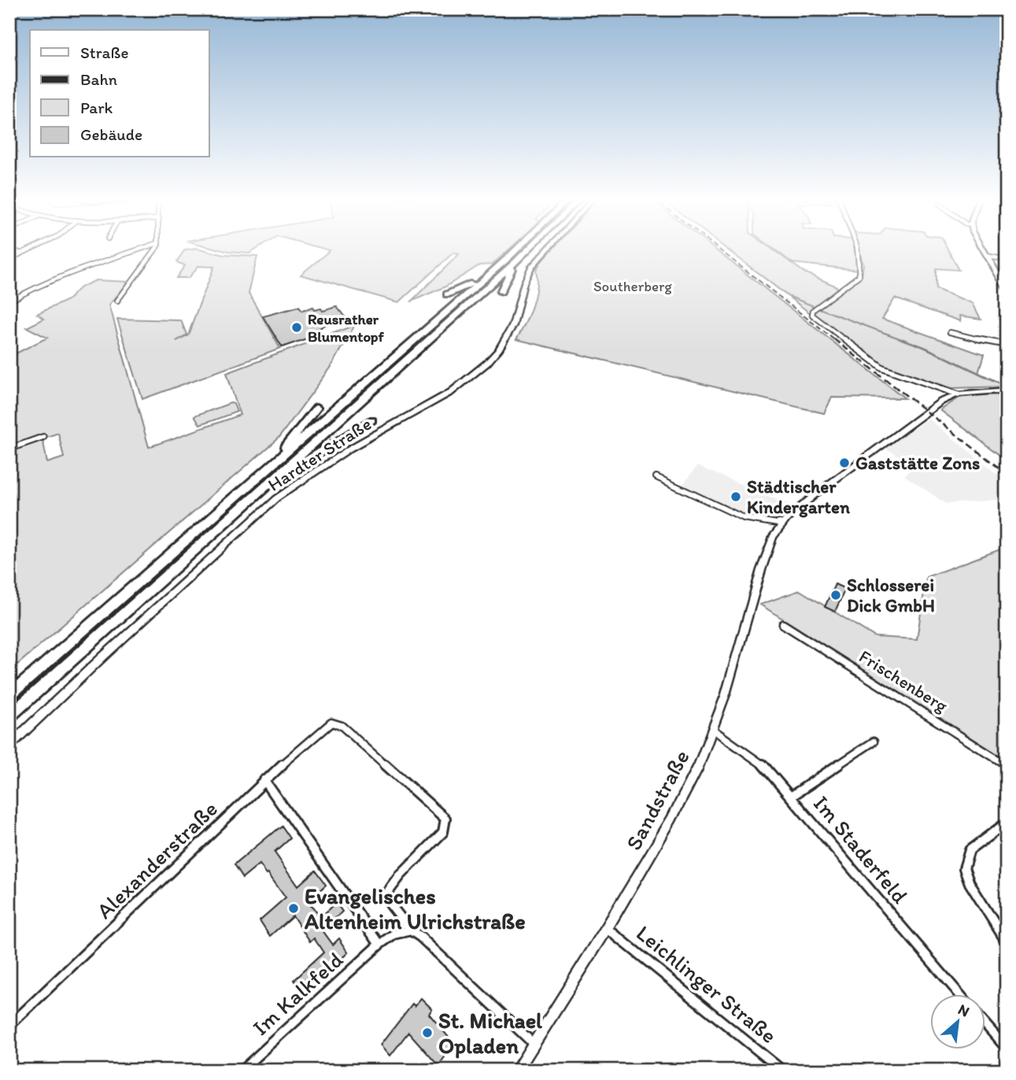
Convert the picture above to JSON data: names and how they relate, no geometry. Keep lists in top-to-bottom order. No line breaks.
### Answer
{"streets":{"main road":["Hardter Straße"],"street":["Frischenberg","Sandstraße","Im Staderfeld","Alexanderstraße","Leichlinger Straße","Im Kalkfeld"]},"crossings":[["Sandstraße","Im Staderfeld"],["Sandstraße","Leichlinger Straße"],["Alexanderstraße","Im Kalkfeld"]],"parks":["Southerberg"],"places":["Reusrather Blumentopf","Gaststätte Zons","Städtischer Kindergarten","Schlosserei Dick GmbH","Evangelisches Altenheim Ulrichstraße","St. Michael Opladen"],"legend":["Straße","Bahn","Park","Gebäude"],"north":"top right"}
